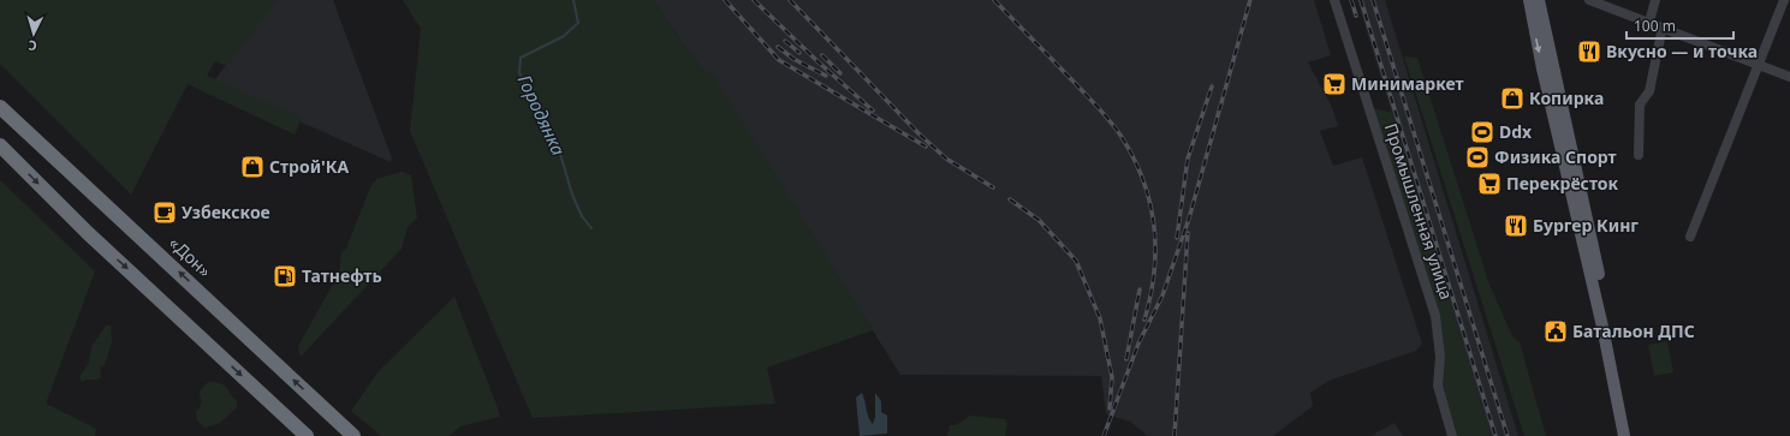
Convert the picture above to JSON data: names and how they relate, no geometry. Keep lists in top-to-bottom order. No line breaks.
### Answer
{"streets":{"highway":["«Дон»"],"street":["Промышленная улица"]},"water":["Городянка"],"places":{"restaurant":["Вкусно — и точка","Бургер Кинг"],"supermarket":["Минимаркет","Перекрёсток"],"shop":["Копирка","Строй'КА"],"sports":["Ddx","Физика Спорт"],"cafe":["Узбекское"],"fuel station":["Татнефть"],"public building":["Батальон ДПС"]},"scale_bar":"100 m","north":"bottom"}
